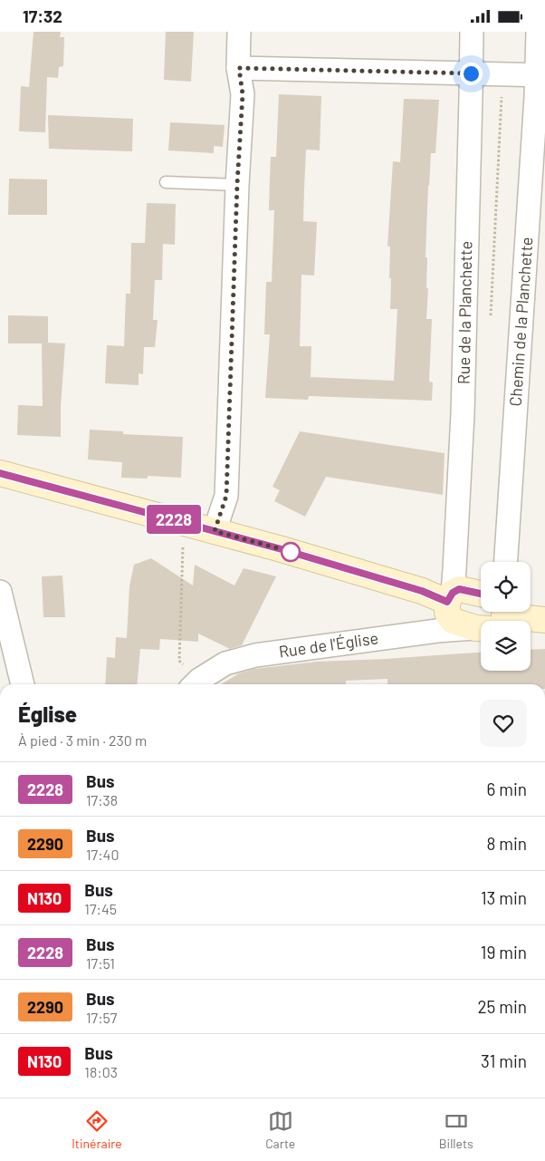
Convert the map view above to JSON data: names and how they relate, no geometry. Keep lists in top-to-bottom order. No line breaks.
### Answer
{"streets":{"street":["Rue de la Planchette","Chemin de la Planchette","Rue de l'Église"]},"lines":["bus line 2228"],"page":{"status":"17:32","on_map":"2228","heading":["Église","À pied · 3 min · 230 m"],"list":[{"mark":"2228","name":"Bus","note":"17:38","value":"6 min"},{"mark":"2290","name":"Bus","note":"17:40","value":"8 min"},{"mark":"N130","name":"Bus","note":"17:45","value":"13 min"},{"mark":"2228","name":"Bus","note":"17:51","value":"19 min"},{"mark":"2290","name":"Bus","note":"17:57","value":"25 min"},{"mark":"N130","name":"Bus","note":"18:03","value":"31 min"}],"tabs":["Itinéraire","Carte","Billets"]}}
